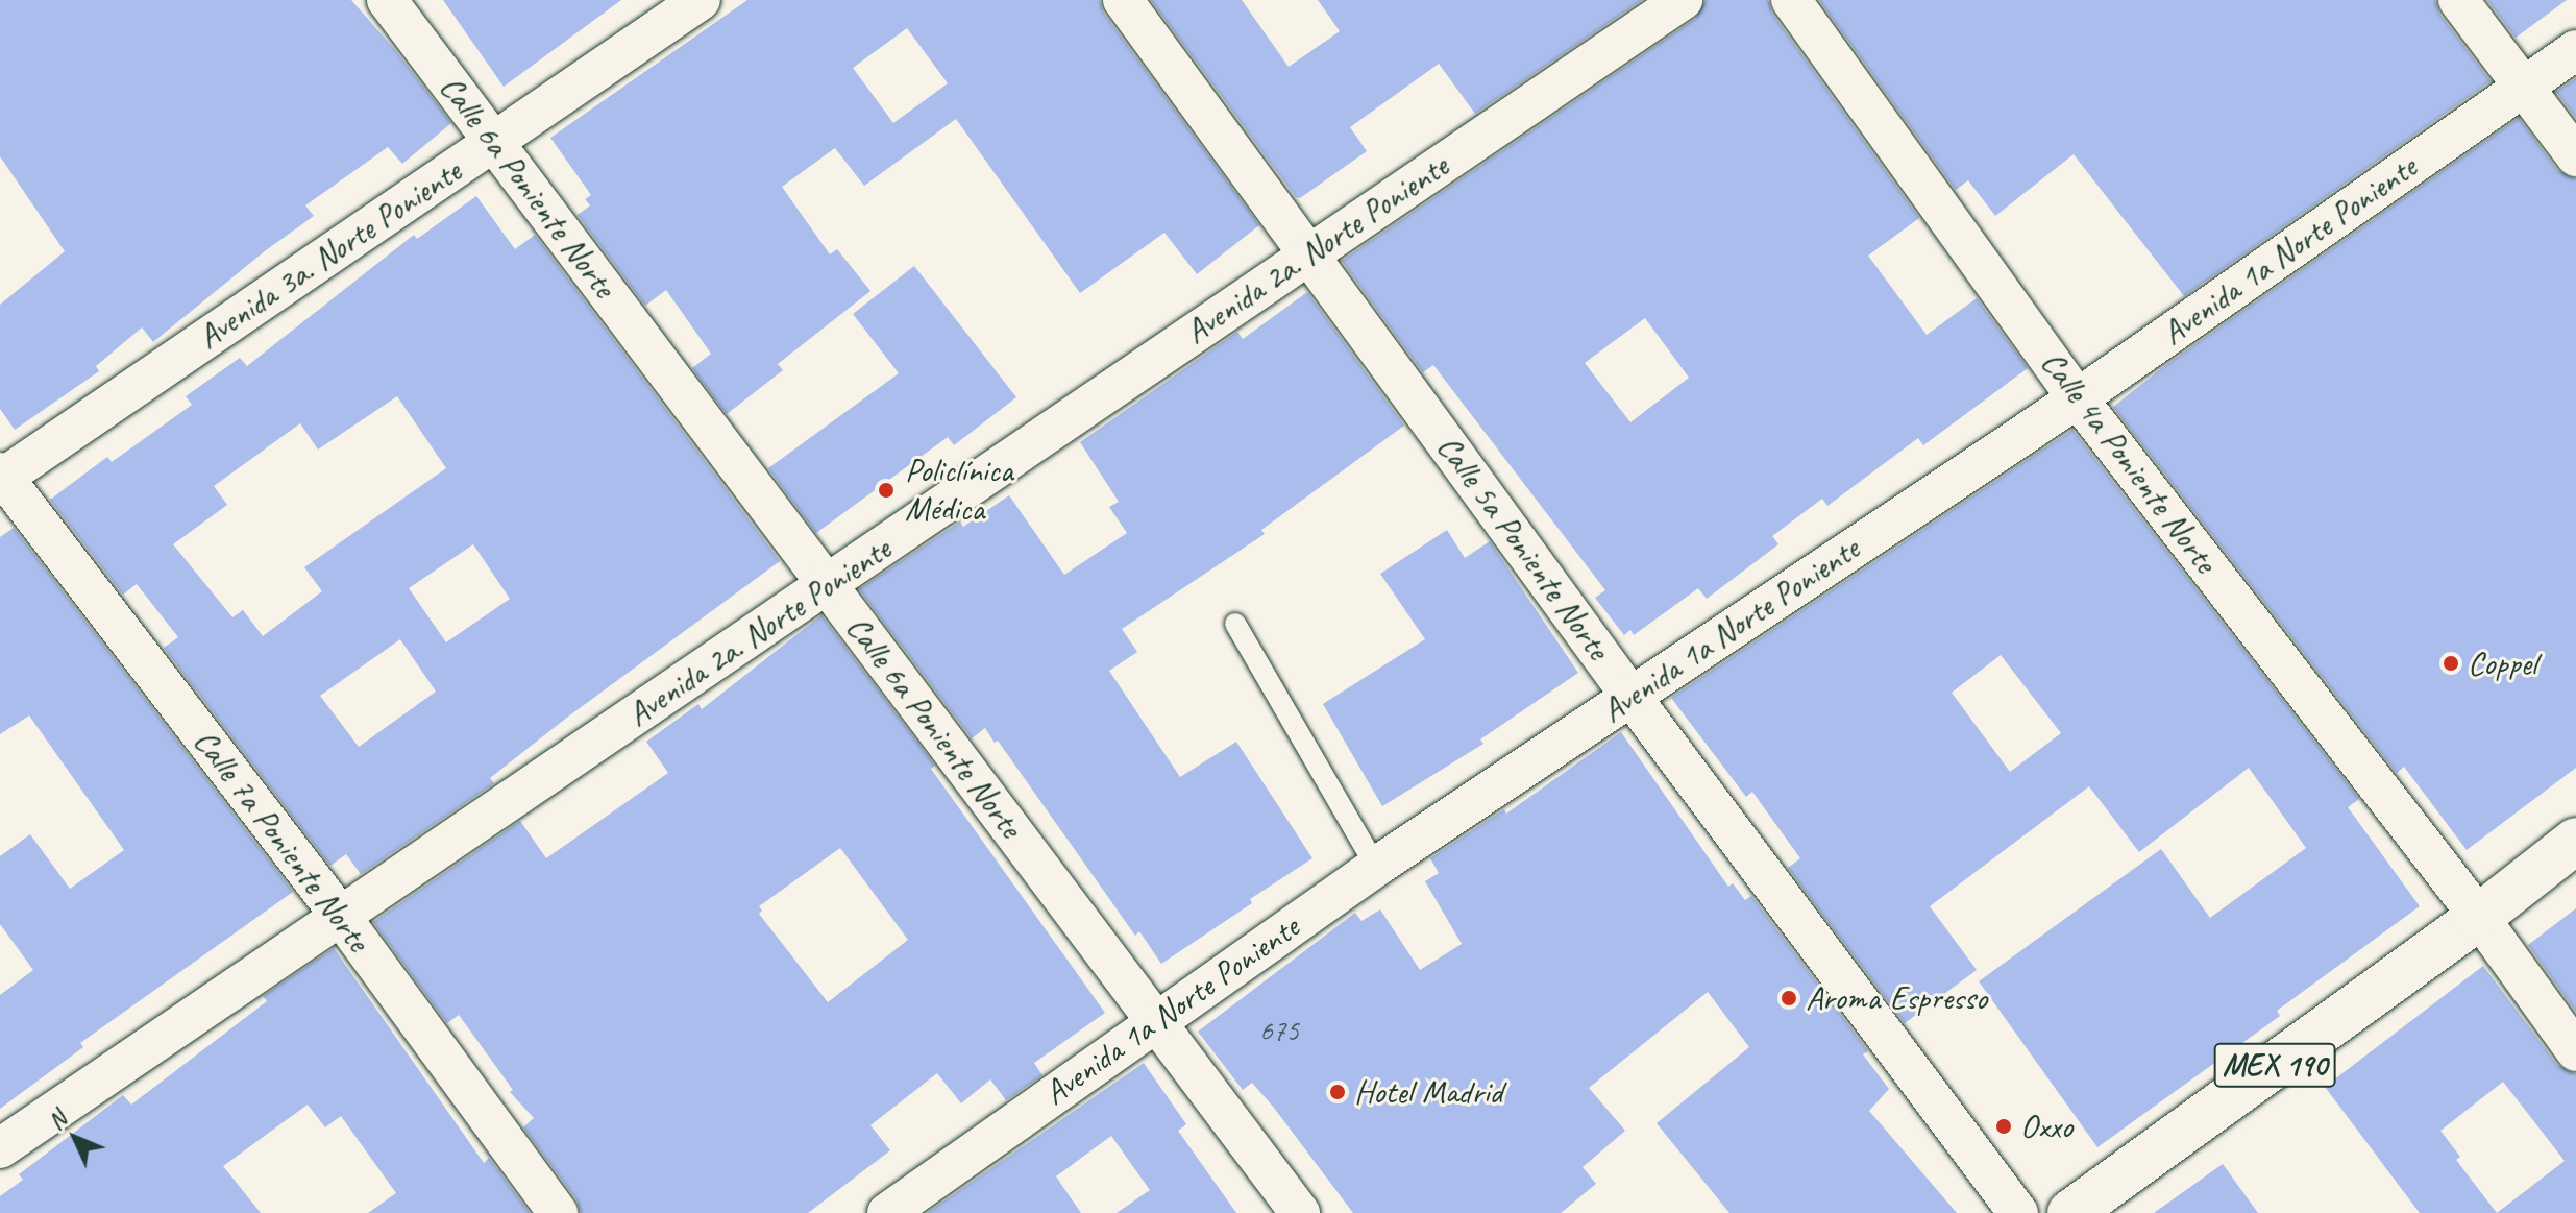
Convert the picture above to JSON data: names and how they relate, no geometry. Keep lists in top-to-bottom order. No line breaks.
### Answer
{"streets":{"main road":["MEX 190"],"street":["Calle 6a Poniente Norte","Avenida 2a. Norte Poniente","Avenida 1a Norte Poniente","Avenida 3a. Norte Poniente","Calle 4a Poniente Norte","Calle 5a Poniente Norte","Calle 7a Poniente Norte"]},"crossings":[["Calle 6a Poniente Norte","Avenida 2a. Norte Poniente"],["Calle 6a Poniente Norte","Avenida 1a Norte Poniente"],["Calle 6a Poniente Norte","Avenida 3a. Norte Poniente"],["Avenida 2a. Norte Poniente","Calle 5a Poniente Norte"],["Avenida 2a. Norte Poniente","Calle 7a Poniente Norte"],["Avenida 1a Norte Poniente","Calle 4a Poniente Norte"],["Avenida 1a Norte Poniente","Calle 5a Poniente Norte"],["Avenida 3a. Norte Poniente","Calle 7a Poniente Norte"],["Calle 4a Poniente Norte","MEX 190"]],"places":["Policlínica Médica","Coppel","Aroma Espresso","Hotel Madrid","Oxxo"],"house_numbers":["675"],"north":"top left"}
